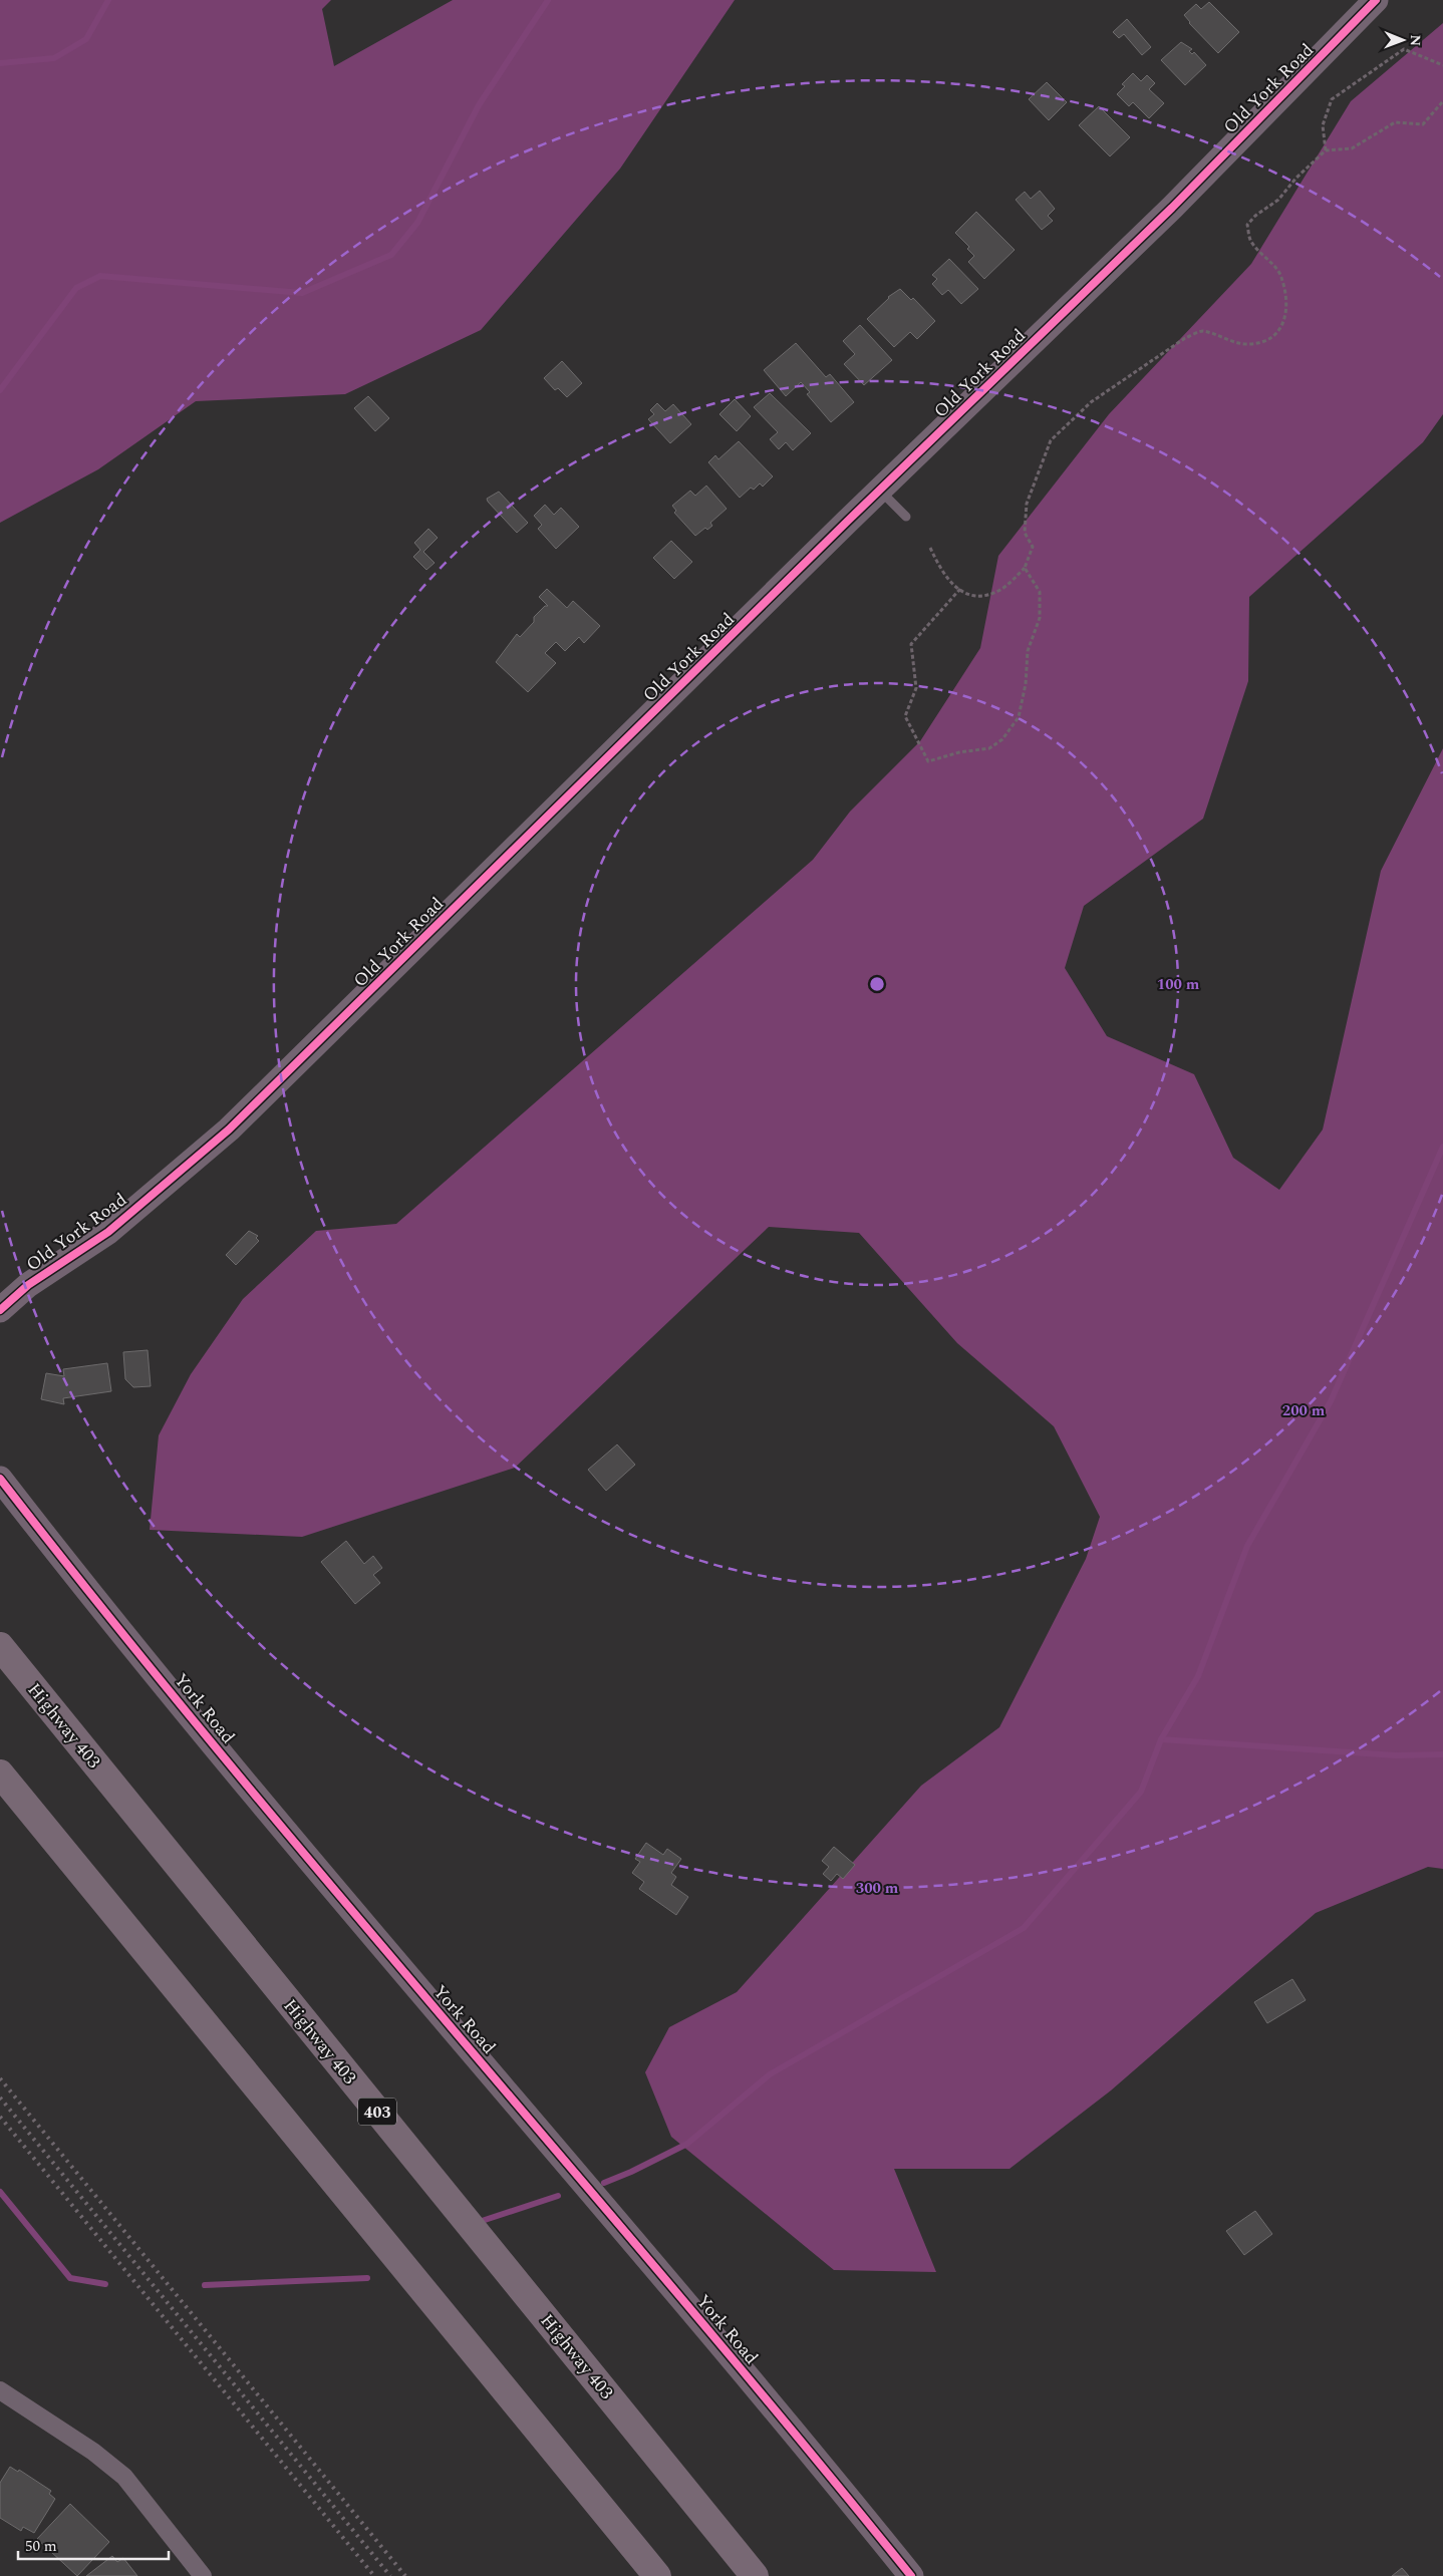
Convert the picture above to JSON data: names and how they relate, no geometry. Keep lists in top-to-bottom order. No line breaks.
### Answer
{"streets":{"highway":["Highway 403","403"],"street":["Old York Road","York Road"]},"scale_bar":"50 m","north":"right","rings":["100 m","200 m","300 m"]}
